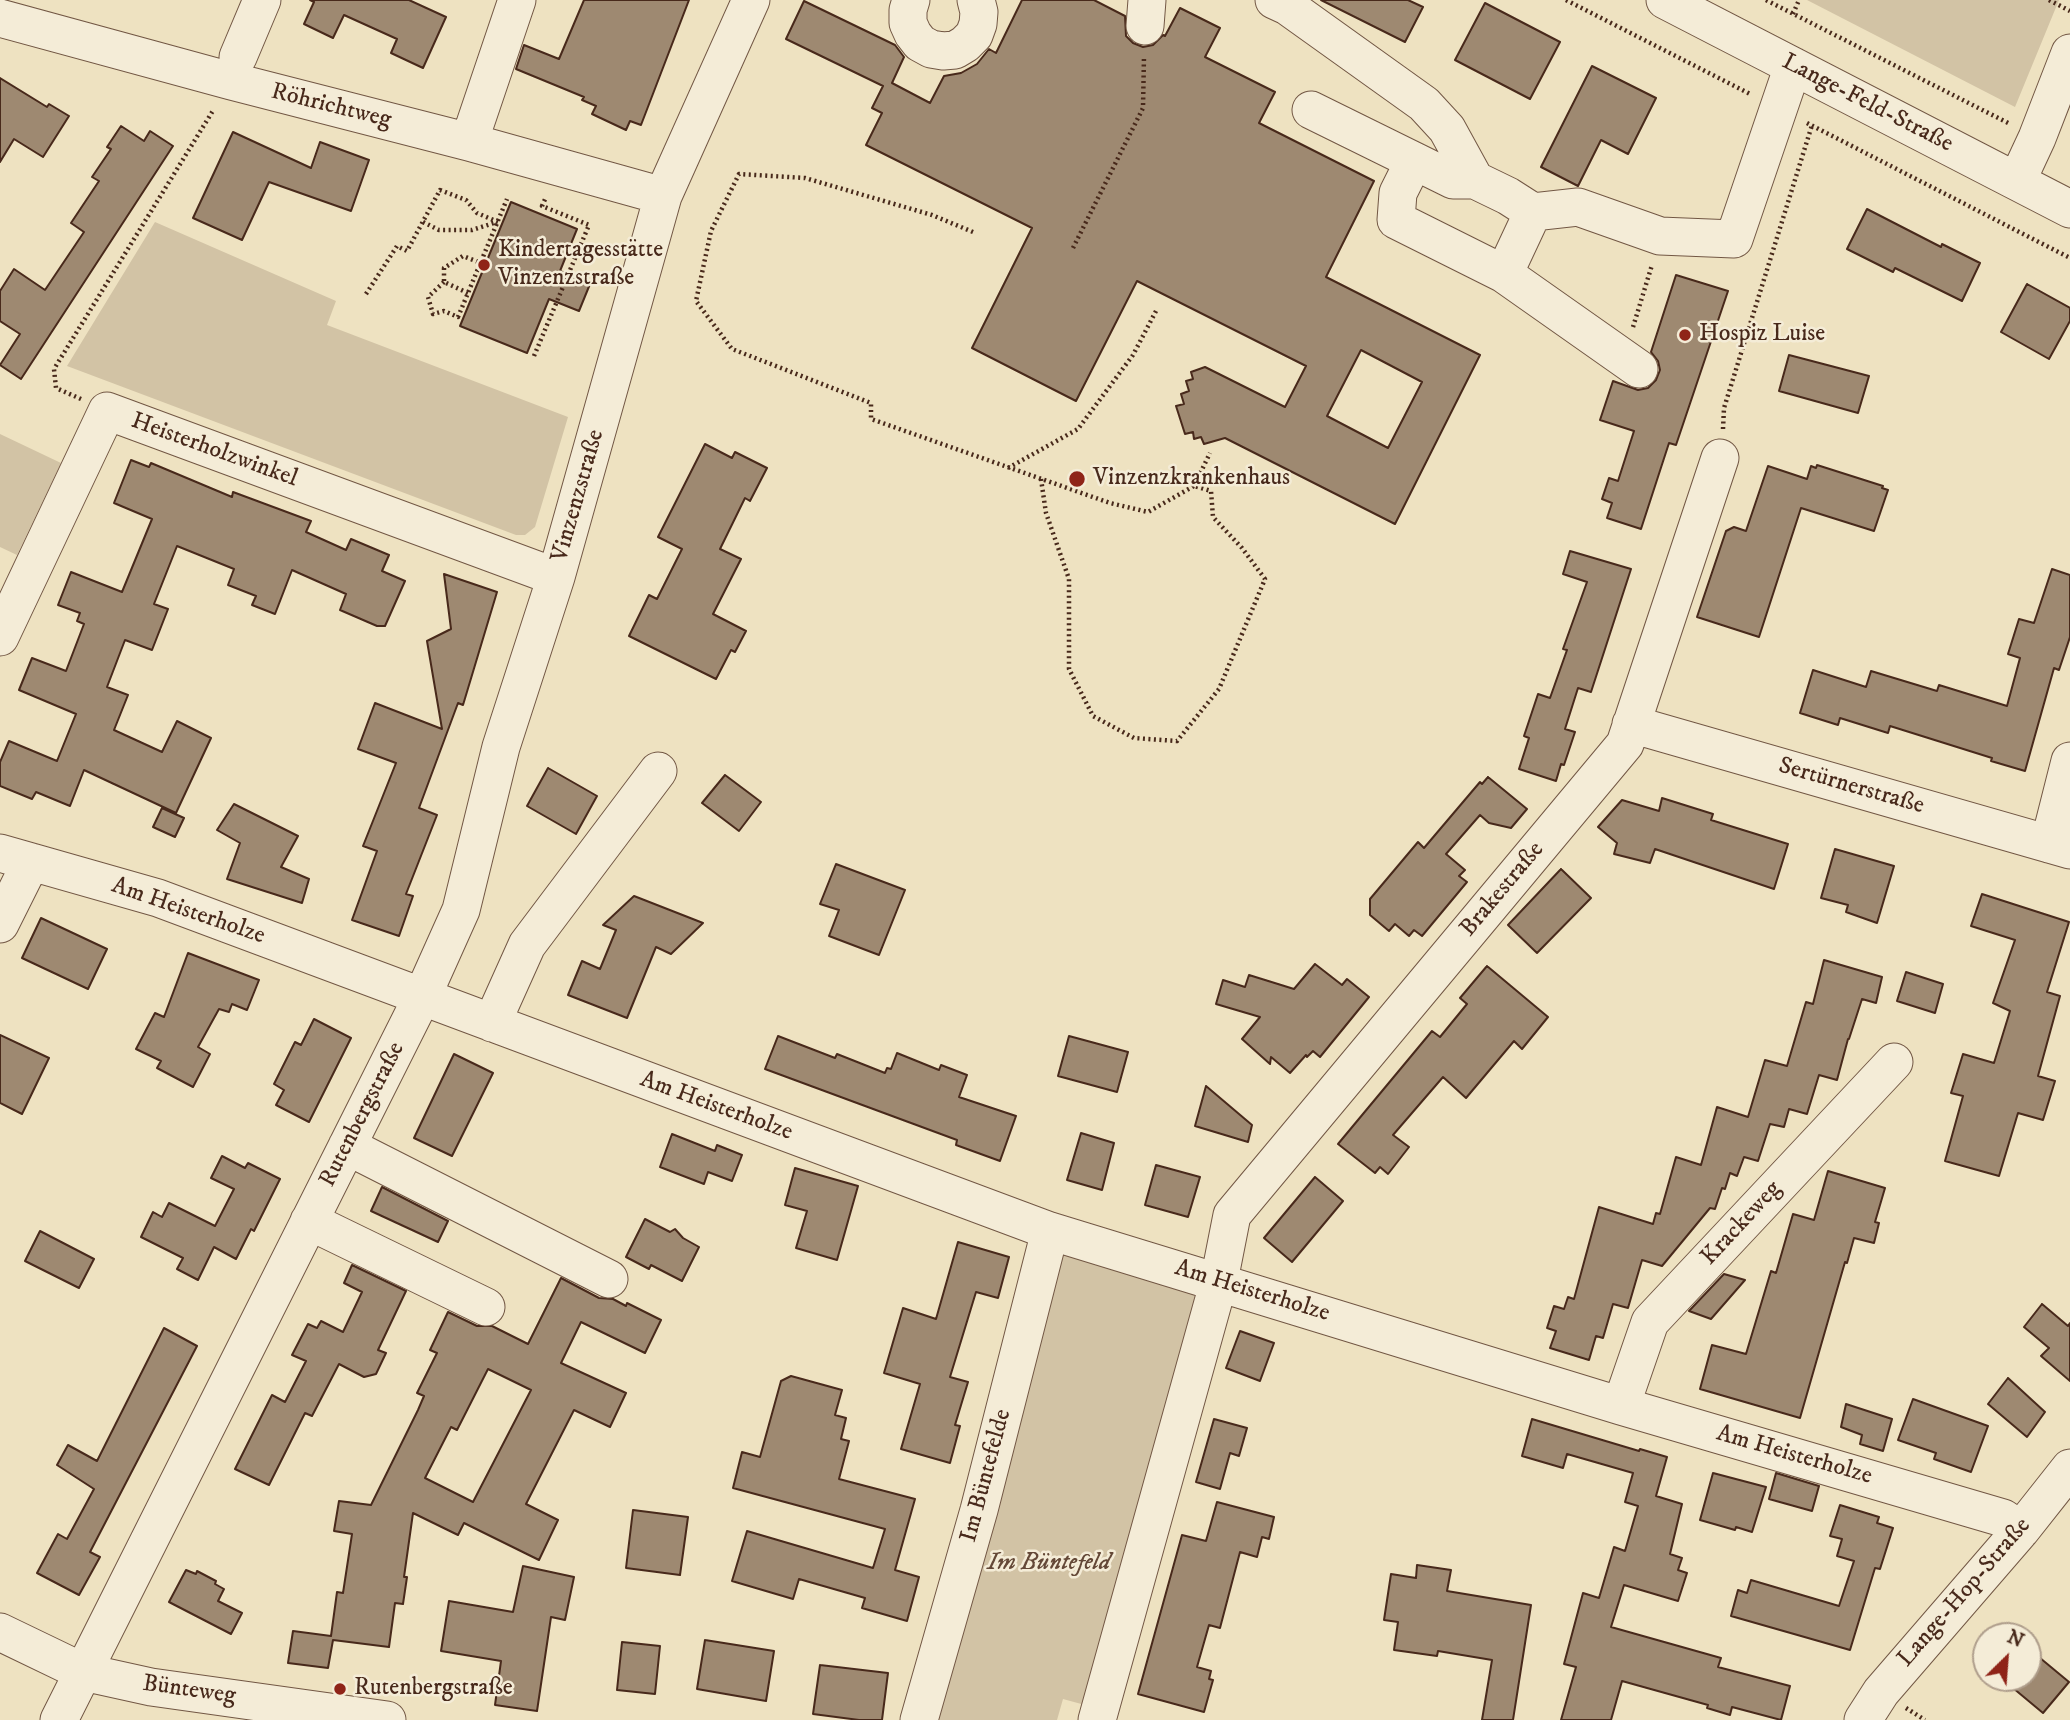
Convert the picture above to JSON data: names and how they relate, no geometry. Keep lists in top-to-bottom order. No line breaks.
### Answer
{"streets":{"street":["Lange-Feld-Straße","Röhrichtweg","Heisterholzwinkel","Vinzenzstraße","Sertürnerstraße","Brakestraße","Am Heisterholze","Rutenbergstraße","Krackeweg","Im Büntefelde","Lange-Hop-Straße","Bünteweg"]},"crossings":[["Röhrichtweg","Vinzenzstraße"],["Heisterholzwinkel","Vinzenzstraße"],["Vinzenzstraße","Am Heisterholze"],["Vinzenzstraße","Rutenbergstraße"],["Sertürnerstraße","Brakestraße"],["Brakestraße","Am Heisterholze"],["Am Heisterholze","Rutenbergstraße"],["Am Heisterholze","Krackeweg"],["Am Heisterholze","Im Büntefelde"],["Am Heisterholze","Lange-Hop-Straße"],["Rutenbergstraße","Bünteweg"]],"parks":["Im Büntefeld"],"places":["Kindertagesstätte Vinzenzstraße","Hospiz Luise","Vinzenzkrankenhaus","Rutenbergstraße"],"north":"top right"}
